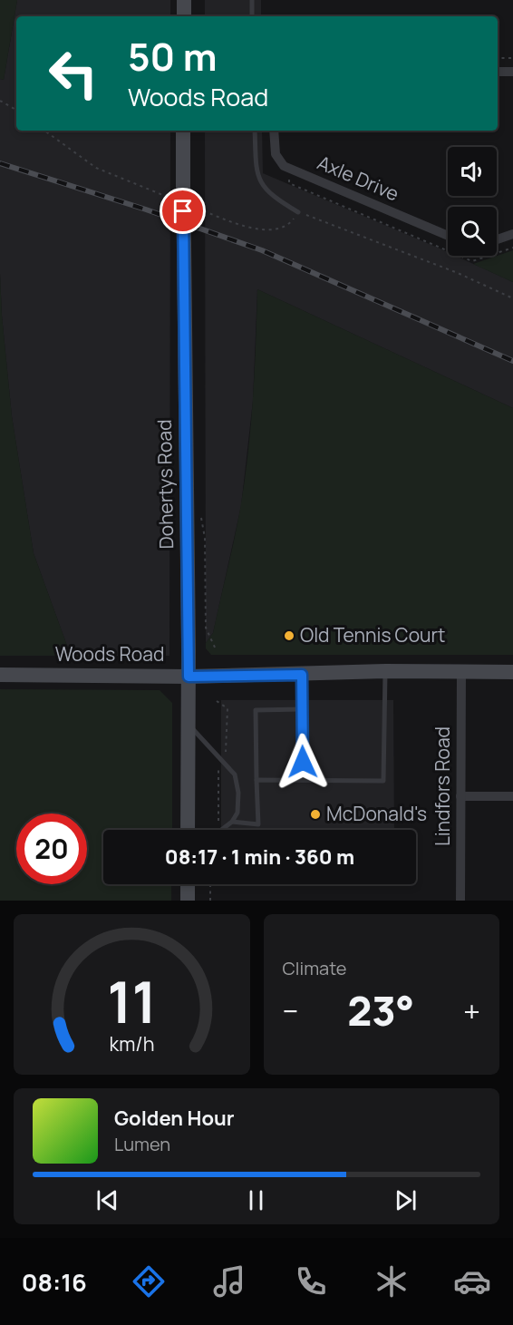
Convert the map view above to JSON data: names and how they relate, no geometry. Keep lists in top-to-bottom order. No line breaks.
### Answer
{"streets":{"main road":["Dohertys Road","Woods Road"],"street":["Axle Drive","Lindfors Road"]},"crossings":[["Dohertys Road","Woods Road"],["Woods Road","Lindfors Road"]],"places":["Old Tennis Court","McDonald's"],"page":{"turn":["50 m","Woods Road"],"limit":"20","trip":"08:17 · 1 min · 360 m","tile":"Climate","heat":["−","23°","+"],"song":["Golden Hour","Lumen"],"tabs":"08:16","gauge":["11","km/h"]}}
